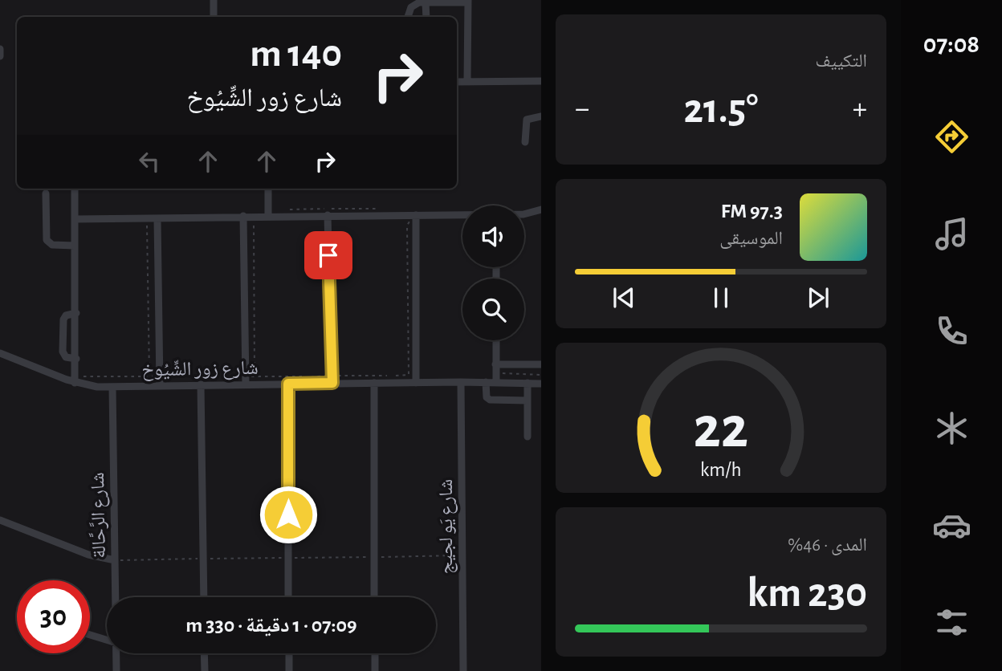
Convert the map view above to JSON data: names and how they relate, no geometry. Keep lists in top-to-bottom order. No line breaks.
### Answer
{"streets":{"street":["شارع زور الشِّيُوخ","شارع الرَّحَّالة","شارع يَو لجيج"]},"crossings":[["شارع زور الشِّيُوخ","شارع الرَّحَّالة"],["شارع زور الشِّيُوخ","شارع يَو لجيج"]],"page":{"tabs":"07:08","tile":["التكييف",["المدى · 46%","230 km"]],"turn":["140 m","شارع زور الشِّيُوخ"],"heat":["−","21.5°","+"],"song":["97.3 FM","الموسيقى"],"limit":"30","trip":"07:09 · 1 دقيقة · 330 m","gauge":["22","km/h"]}}
